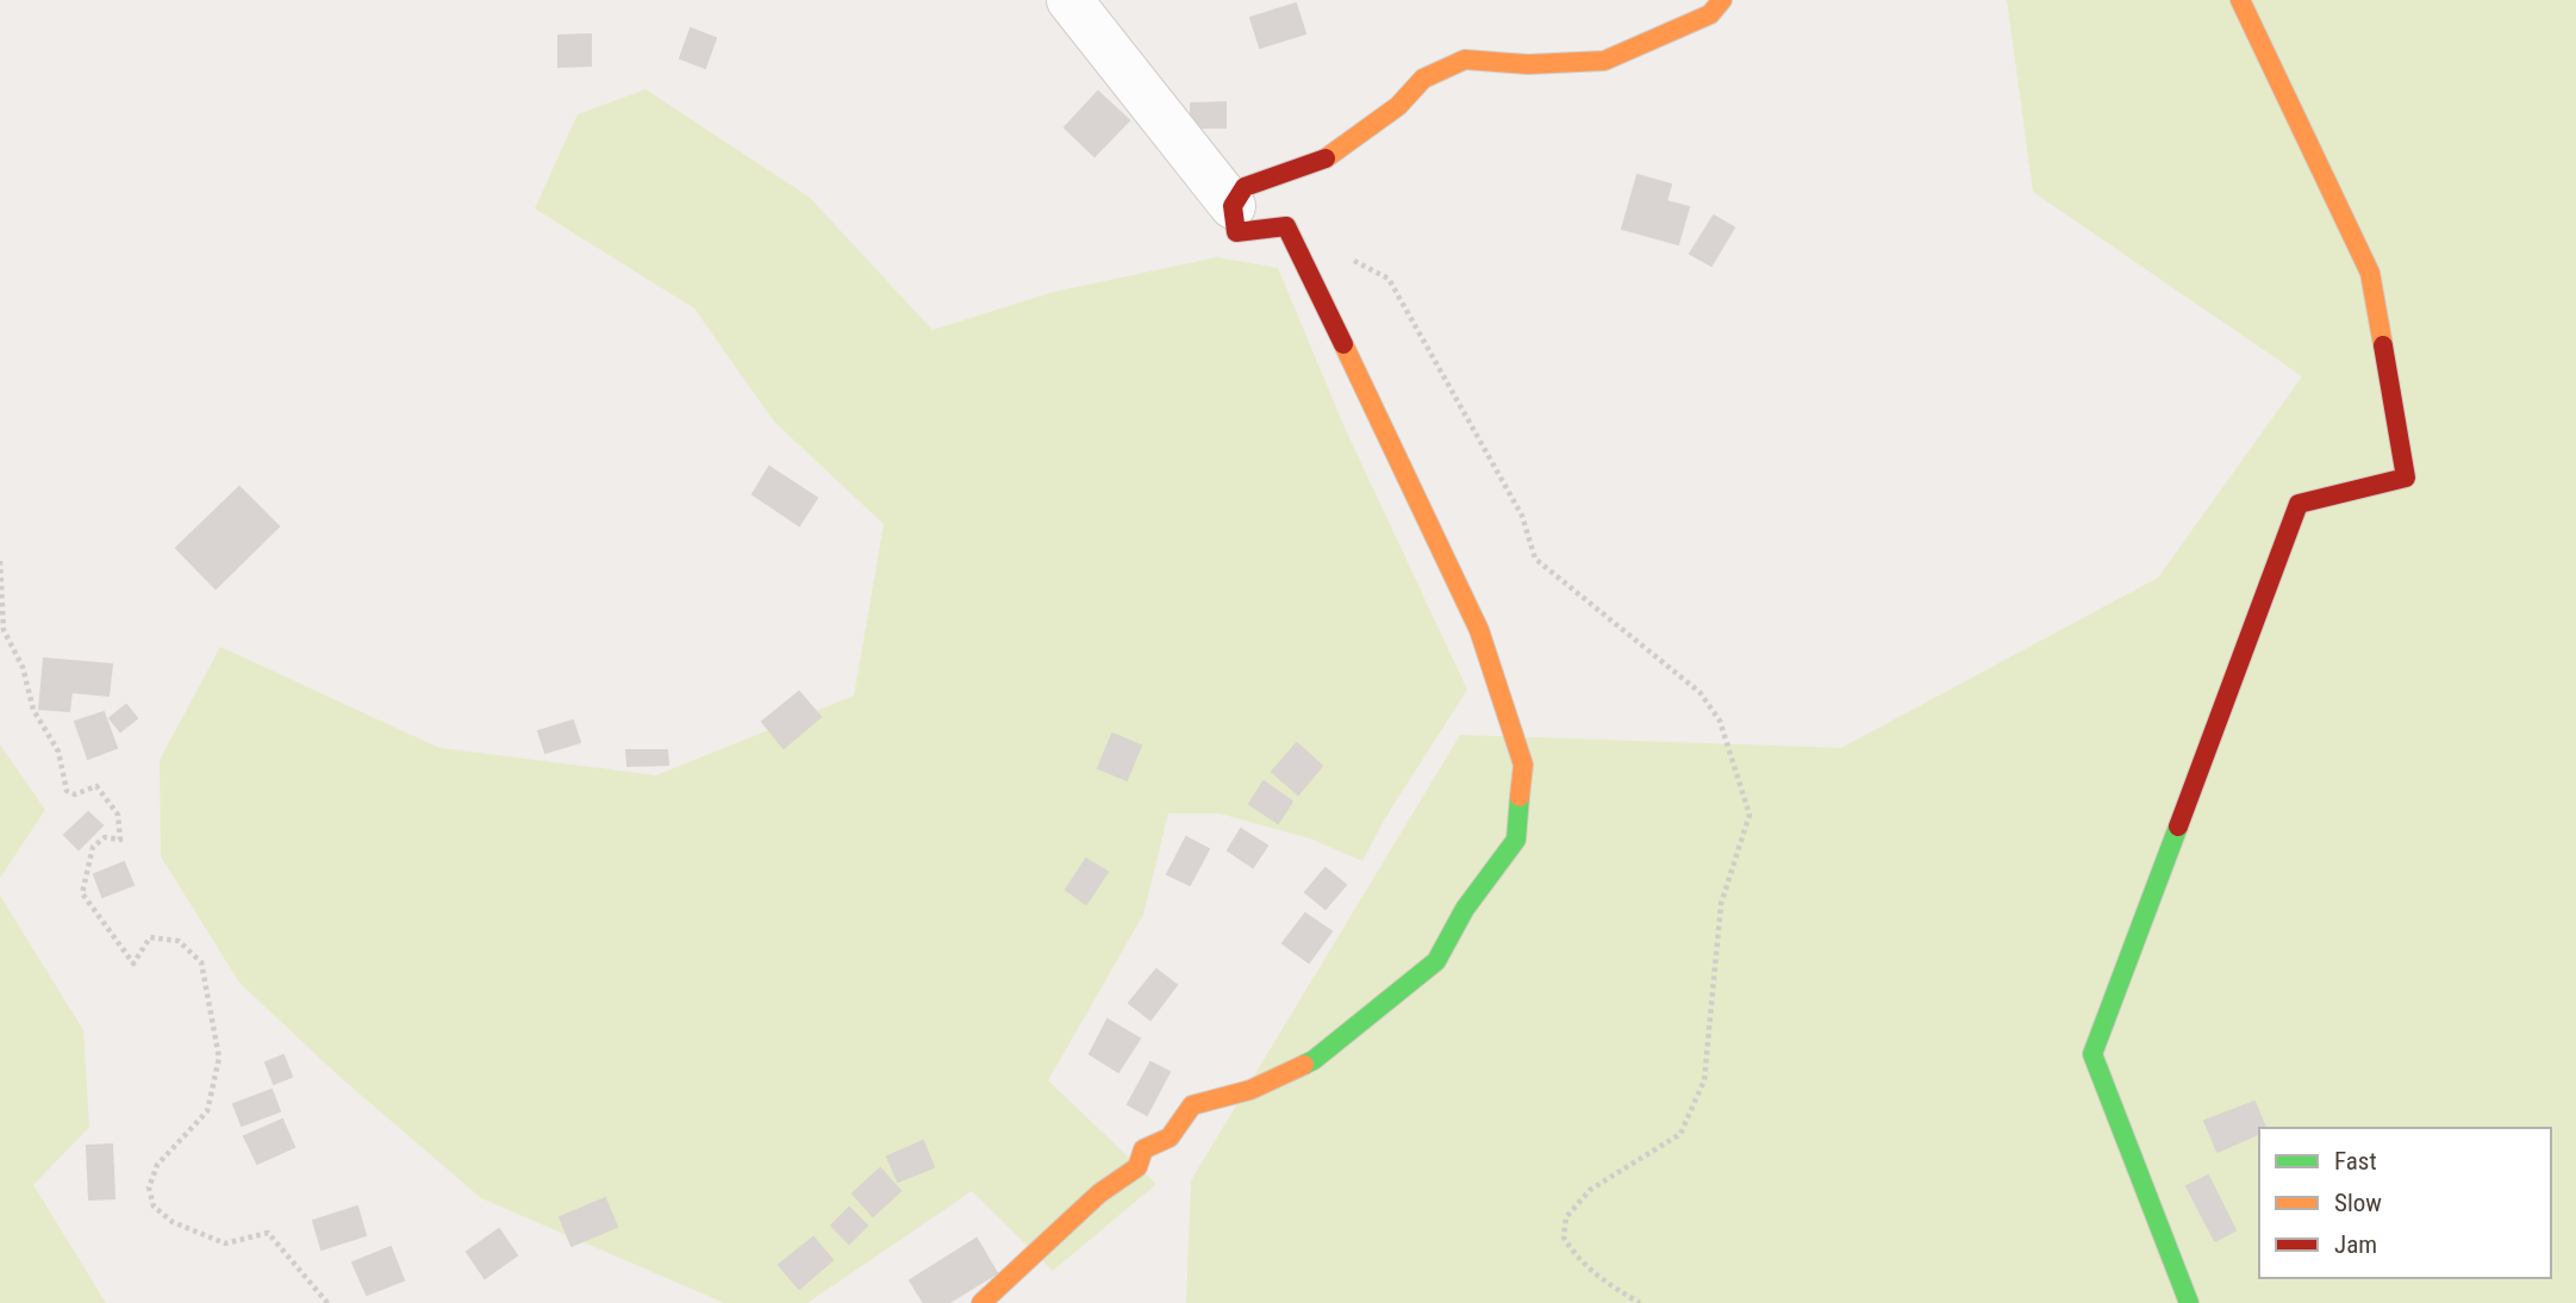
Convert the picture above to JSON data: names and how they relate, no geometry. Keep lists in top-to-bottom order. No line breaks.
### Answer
{"legend":["Fast","Slow","Jam"]}
